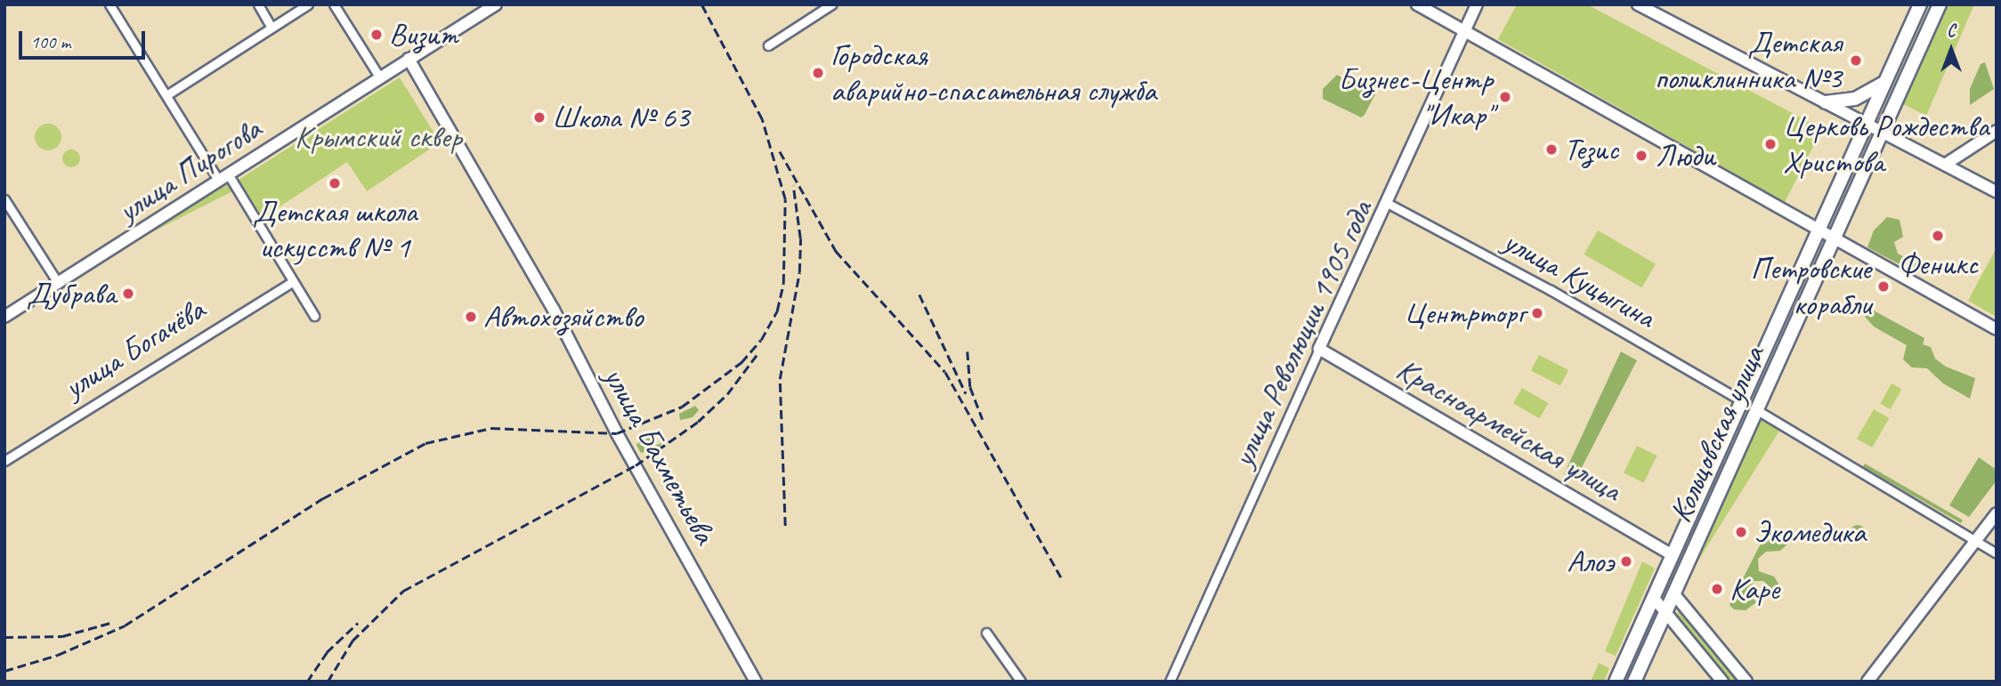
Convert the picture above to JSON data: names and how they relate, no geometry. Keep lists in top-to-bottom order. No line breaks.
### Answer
{"streets":{"main road":["Кольцовская улица"],"street":["улица Пирогова","улица Куцыгина","улица Революции 1905 года","улица Богачёва","Красноармейская улица","улица Бахметьева"]},"crossings":[["улица Пирогова","улица Бахметьева"],["улица Куцыгина","улица Революции 1905 года"],["улица Куцыгина","Кольцовская улица"],["улица Революции 1905 года","Красноармейская улица"],["Красноармейская улица","Кольцовская улица"]],"parks":["Крымский сквер"],"places":["Визит","Детская поликлинника №3","Городская аварийно-спасательная служба","Бизнес-Центр \"Икар\"","Школа № 63","Церковь Рождества Христова","Тезис","Люди","Детская школа искусств № 1","Феникс","Петровские корабли","Дубрава","Центрторг","Автохозяйство","Экомедика","Алоэ","Каре"],"scale_bar":"100 m","north":"top"}
